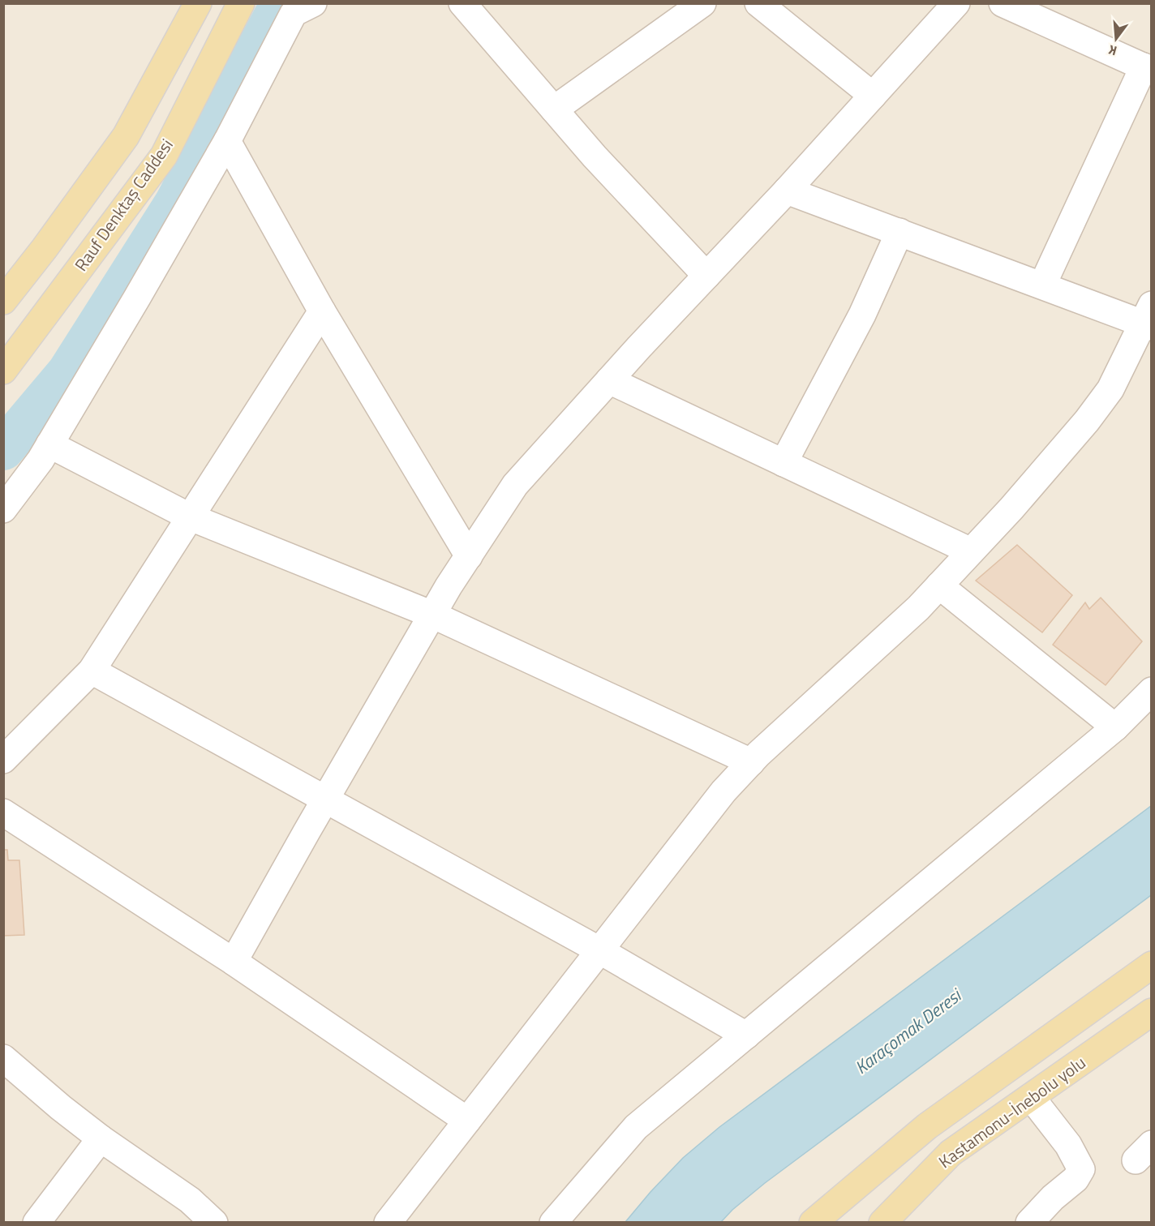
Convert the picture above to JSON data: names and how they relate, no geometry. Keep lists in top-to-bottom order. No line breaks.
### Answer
{"streets":{"main road":["Rauf Denktaş Caddesi","Kastamonu-İnebolu yolu"]},"water":["Karaçomak Deresi"],"north":"bottom"}
